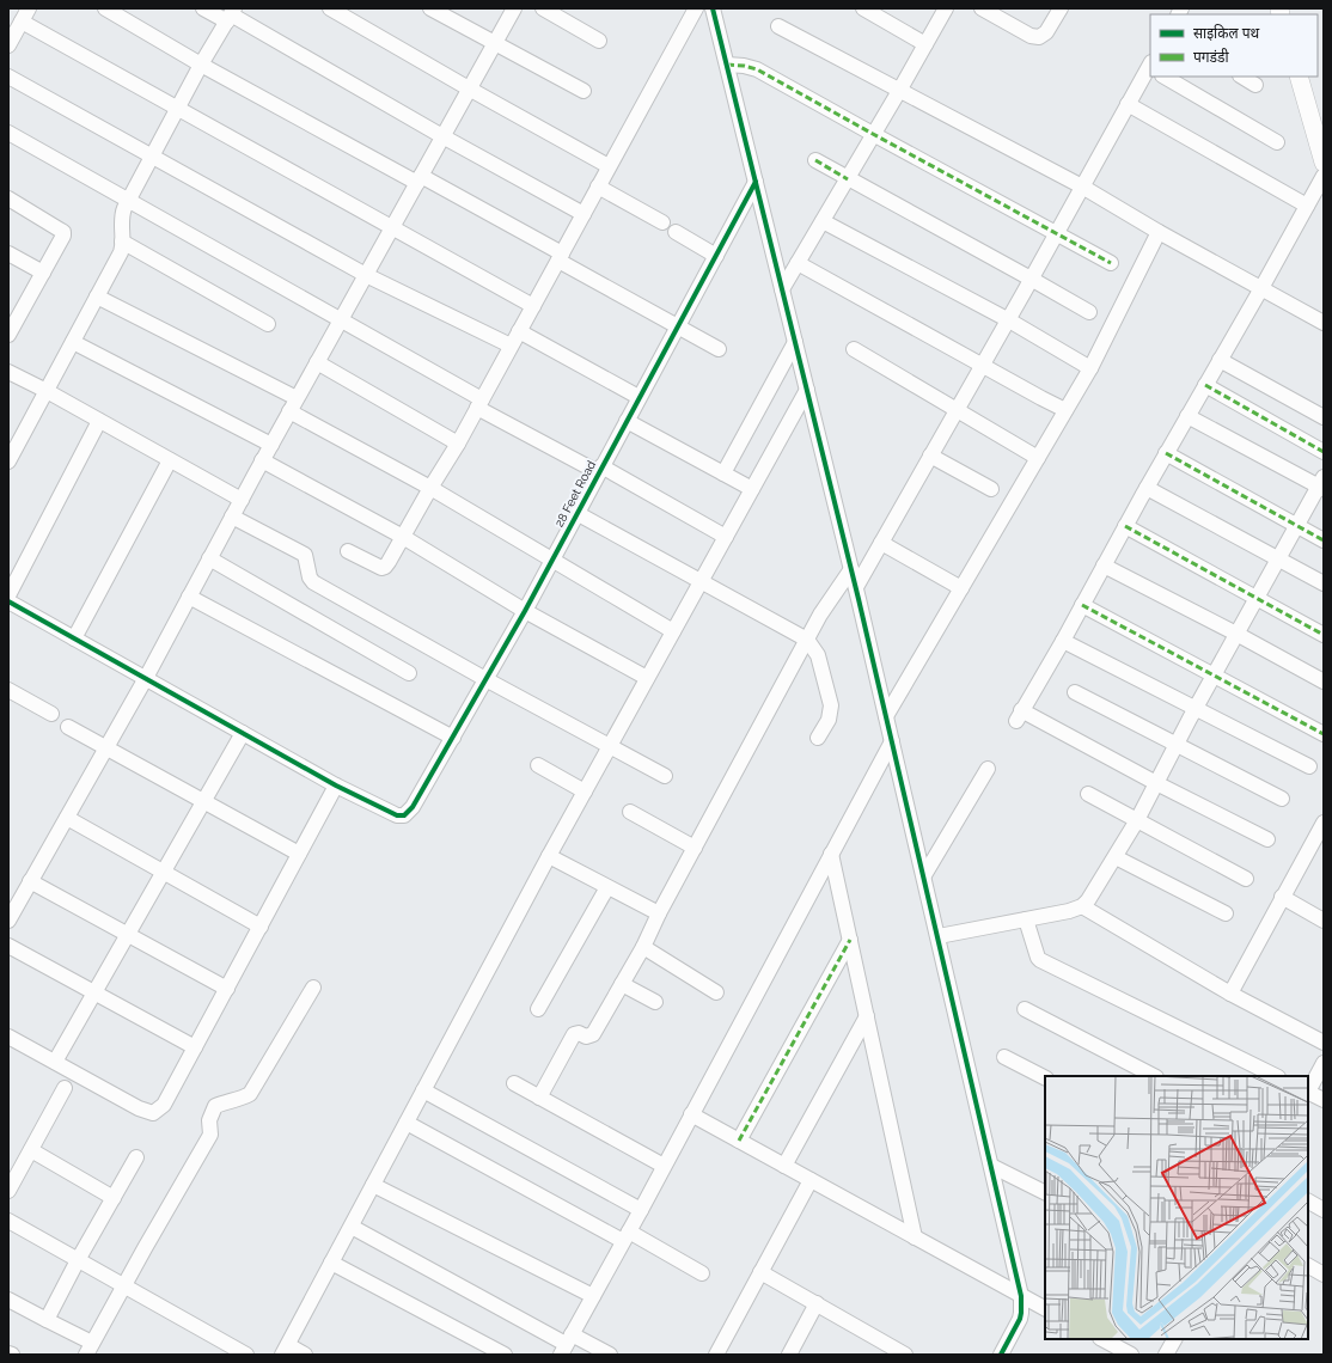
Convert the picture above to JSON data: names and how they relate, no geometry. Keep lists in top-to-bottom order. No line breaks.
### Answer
{"streets":{"street":["28 Feet Road"]},"legend":["साइकिल पथ","पगडंडी"]}
